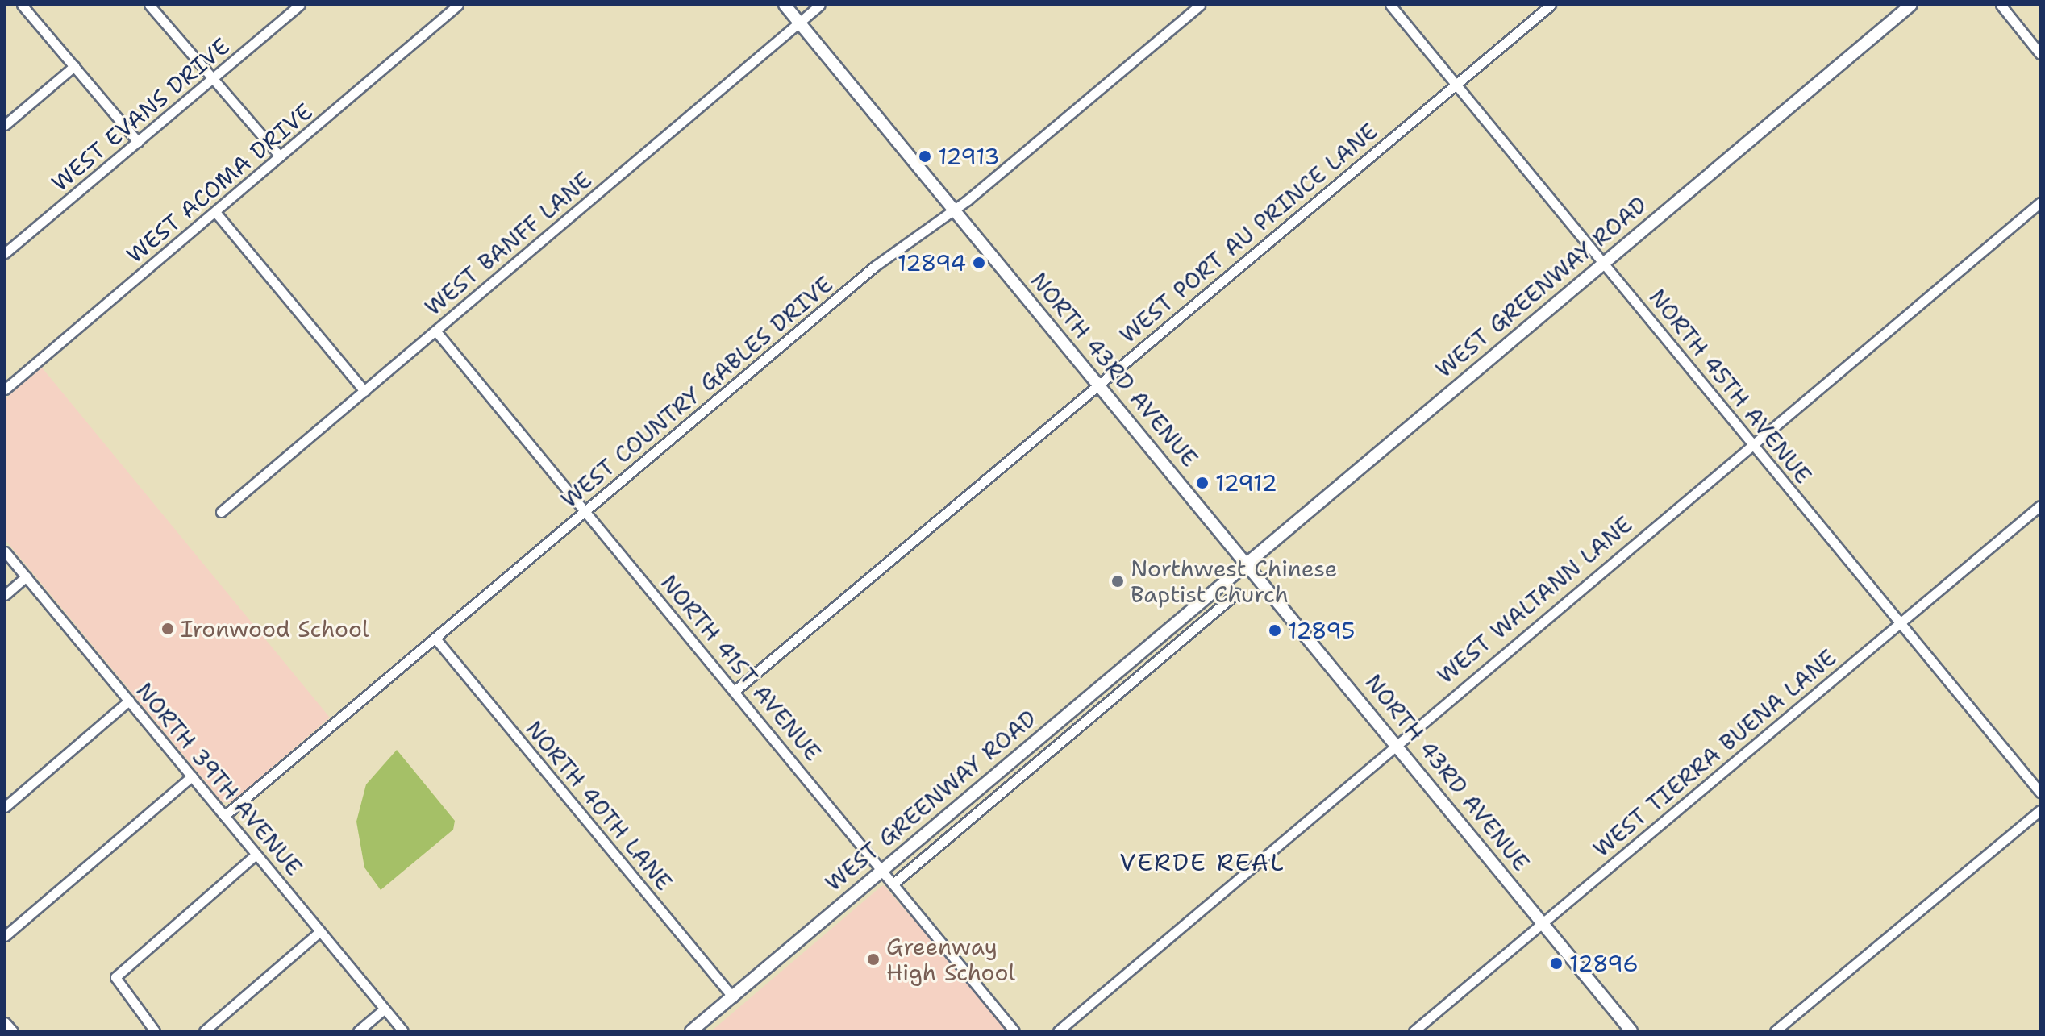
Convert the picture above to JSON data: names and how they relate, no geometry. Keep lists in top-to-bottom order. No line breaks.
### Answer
{"streets":{"main road":["WEST GREENWAY ROAD","NORTH 43RD AVENUE"],"street":["WEST EVANS DRIVE","WEST ACOMA DRIVE","WEST PORT AU PRINCE LANE","WEST BANFF LANE","NORTH 45TH AVENUE","WEST COUNTRY GABLES DRIVE","WEST WALTANN LANE","NORTH 41ST AVENUE","WEST TIERRA BUENA LANE","NORTH 39TH AVENUE","NORTH 40TH LANE"]},"crossings":[["WEST PORT AU PRINCE LANE","NORTH 43RD AVENUE"],["WEST PORT AU PRINCE LANE","NORTH 45TH AVENUE"],["WEST PORT AU PRINCE LANE","NORTH 41ST AVENUE"],["WEST BANFF LANE","NORTH 43RD AVENUE"],["WEST BANFF LANE","NORTH 41ST AVENUE"],["WEST GREENWAY ROAD","NORTH 43RD AVENUE"],["WEST GREENWAY ROAD","NORTH 45TH AVENUE"],["WEST GREENWAY ROAD","NORTH 41ST AVENUE"],["WEST GREENWAY ROAD","NORTH 40TH LANE"],["NORTH 43RD AVENUE","WEST COUNTRY GABLES DRIVE"],["NORTH 43RD AVENUE","WEST WALTANN LANE"],["NORTH 43RD AVENUE","WEST TIERRA BUENA LANE"],["NORTH 45TH AVENUE","WEST WALTANN LANE"],["NORTH 45TH AVENUE","WEST TIERRA BUENA LANE"],["WEST COUNTRY GABLES DRIVE","NORTH 41ST AVENUE"],["WEST COUNTRY GABLES DRIVE","NORTH 39TH AVENUE"],["WEST COUNTRY GABLES DRIVE","NORTH 40TH LANE"]],"districts":["VERDE REAL"],"places":["12913","12894","12912","Northwest Chinese Baptist Church","Ironwood School","12895","Greenway High School","12896"]}
